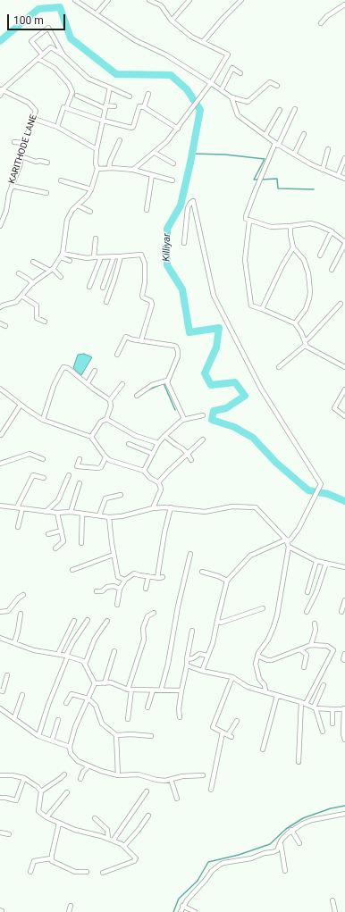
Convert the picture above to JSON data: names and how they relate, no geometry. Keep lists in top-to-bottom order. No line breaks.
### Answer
{"streets":{"street":["KARITHODE LANE"]},"water":["Killiyar"],"scale_bar":"100 m"}
